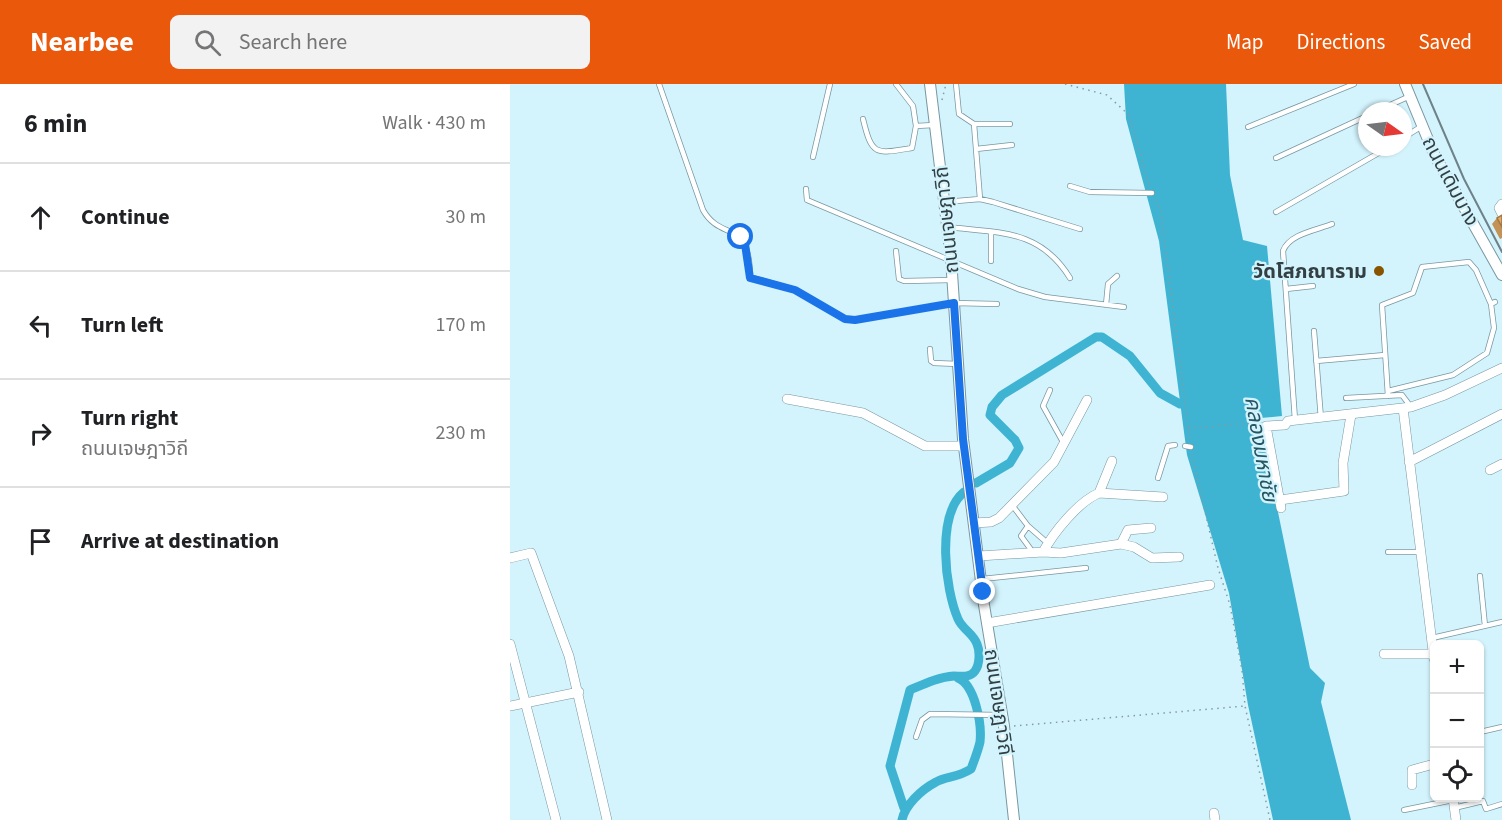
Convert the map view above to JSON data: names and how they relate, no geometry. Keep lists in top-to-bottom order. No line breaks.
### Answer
{"streets":{"street":["ถนนเดิมบาง","ถนนเจษฎาวิถี"]},"water":["คลองมหาชัย"],"places":["วัดโสภณาราม"],"north":"right","page":{"header":"Nearbee","search":"Search here","nav":["Map","Directions","Saved"],"heading":["6 min","Walk · 430 m"],"list":[["Continue","30 m"],["Turn left","170 m"],["Turn right","ถนนเจษฎาวิถี","230 m"],"Arrive at destination"],"map_buttons":["+","−"]}}
